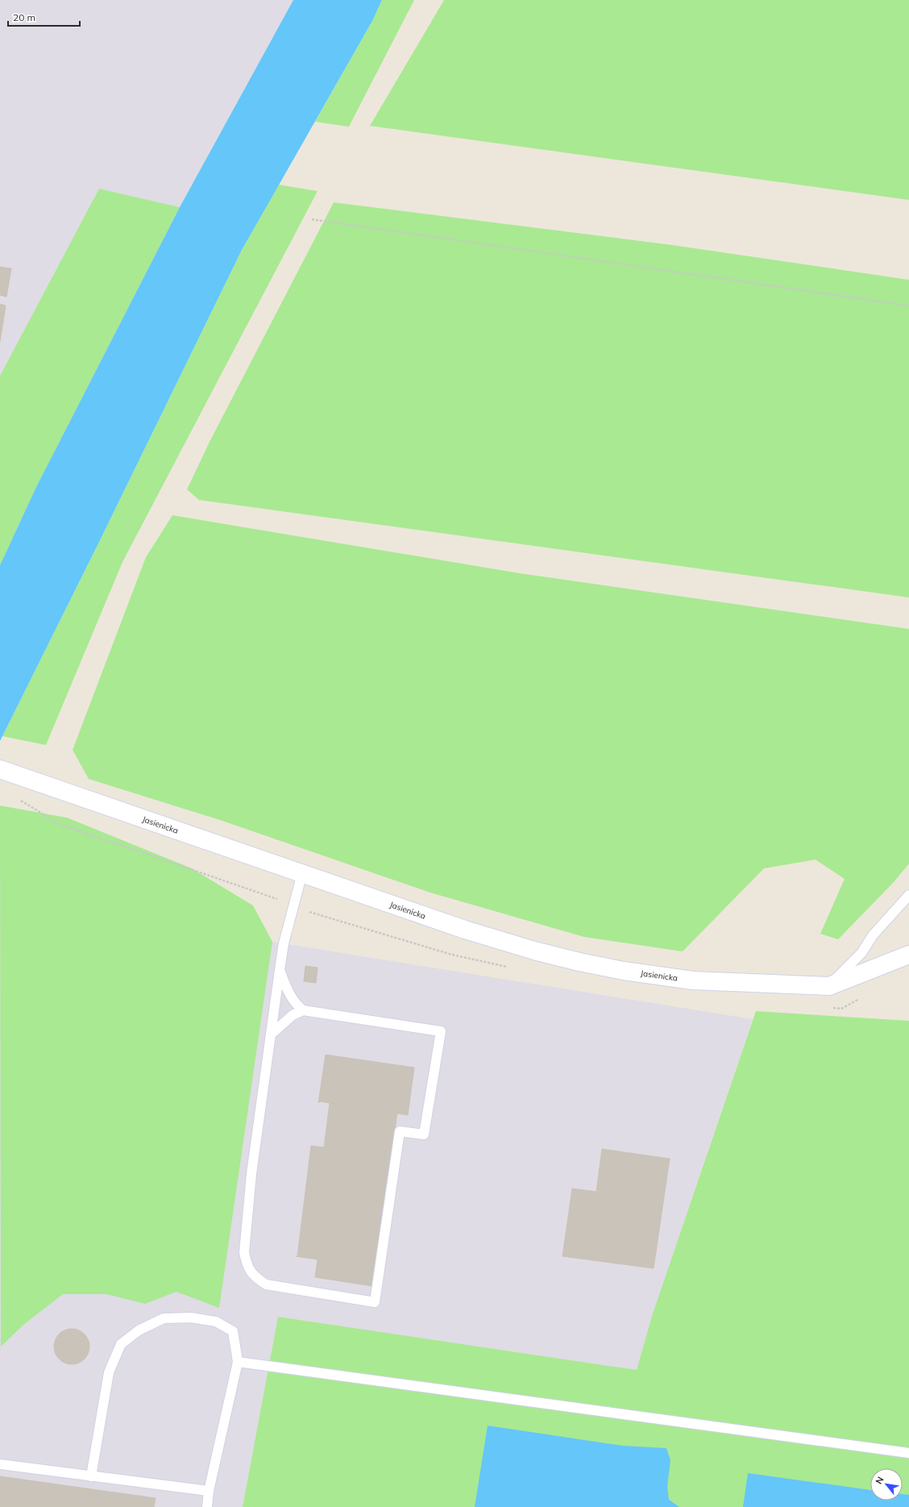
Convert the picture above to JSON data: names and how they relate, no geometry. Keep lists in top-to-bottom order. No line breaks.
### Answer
{"streets":{"main road":["Jasienicka"]},"scale_bar":"20 m","north":"top left"}
